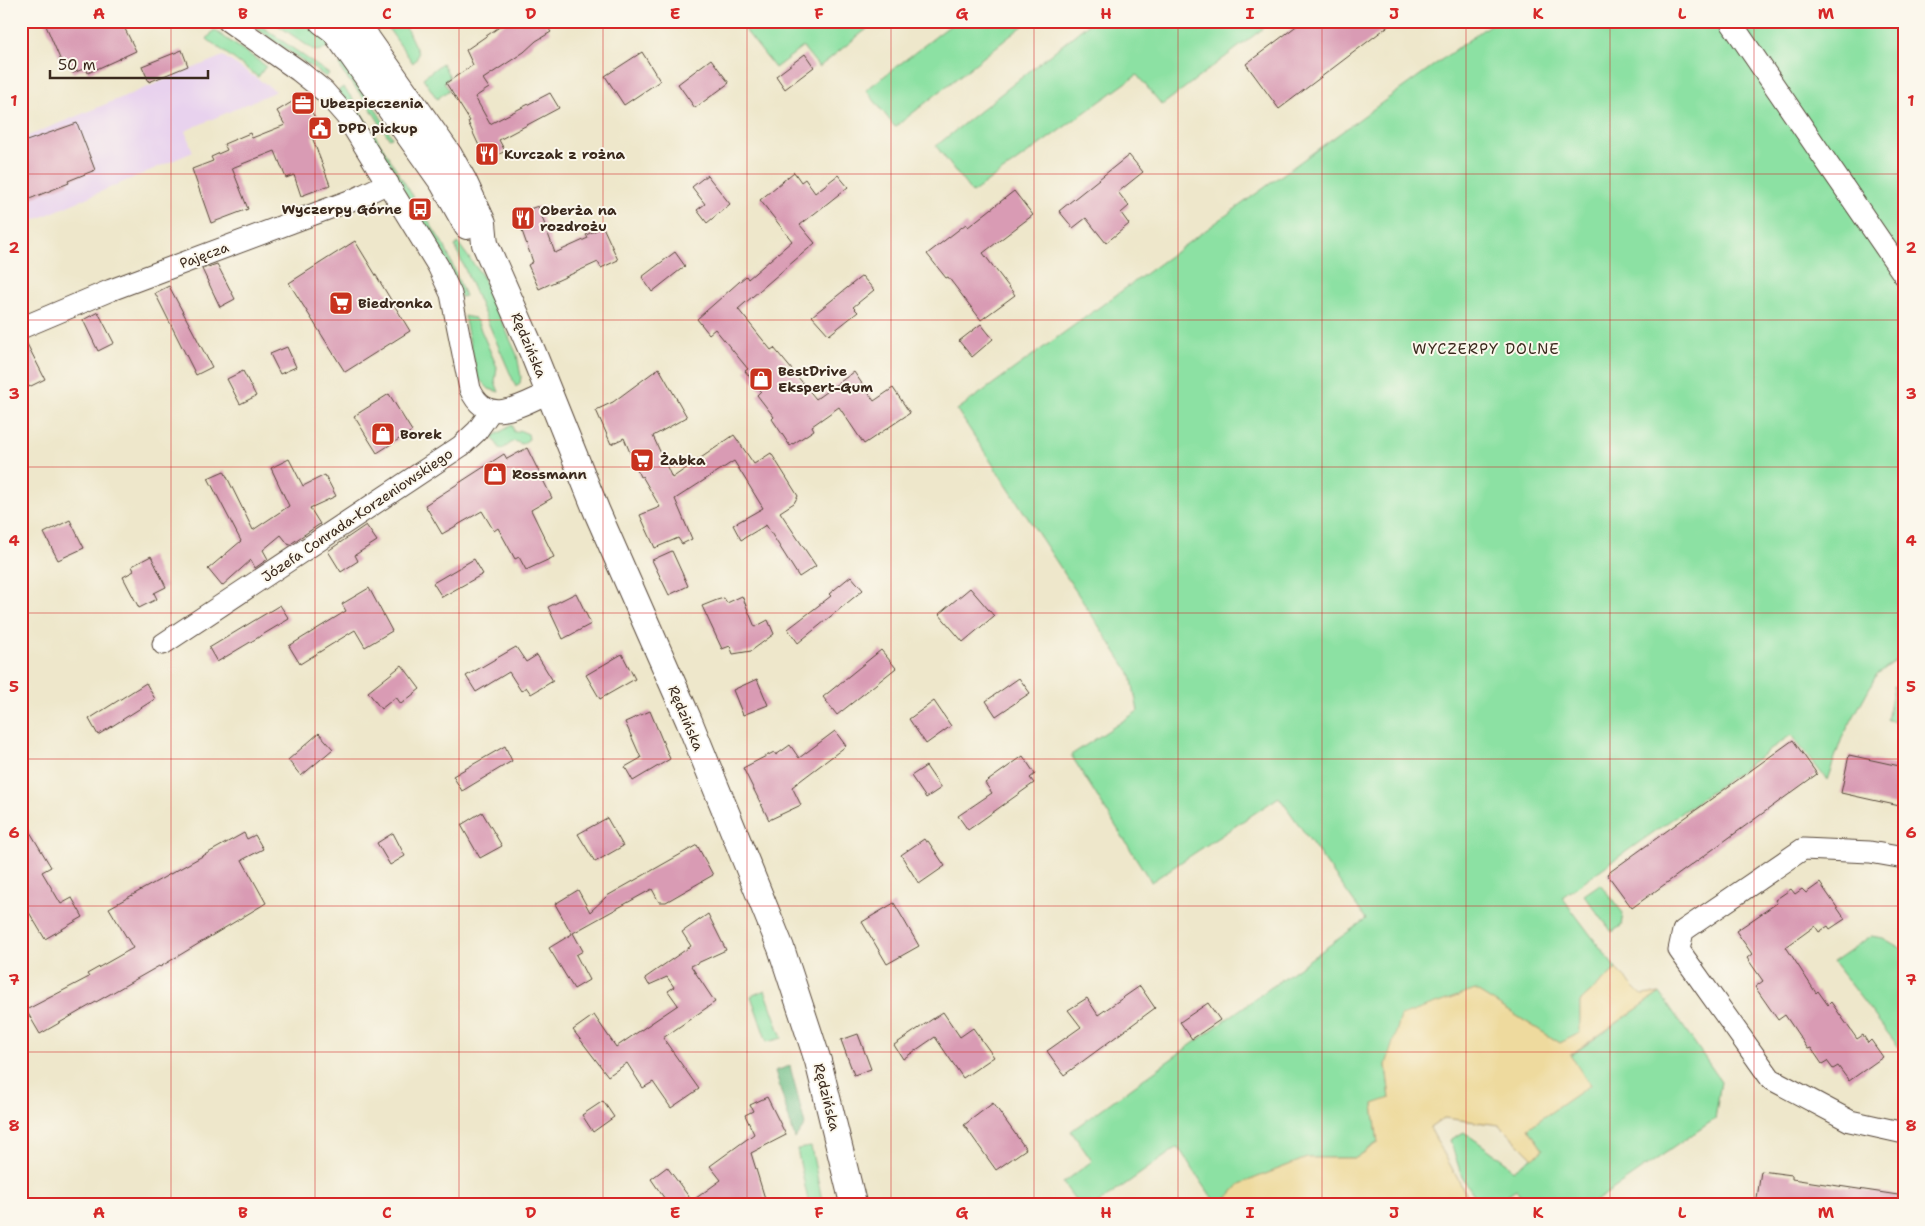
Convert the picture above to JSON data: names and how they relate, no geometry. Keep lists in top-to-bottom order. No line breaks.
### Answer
{"streets":{"main road":["Rędzińska"],"street":["Pajęcza","Józefa Conrada-Korzeniowskiego"]},"districts":["WYCZERPY DOLNE"],"places":{"office":["Ubezpieczenia"],"public building":["DPD pickup"],"restaurant":["Kurczak z rożna","Oberża na rozdrożu"],"bus stop":["Wyczerpy Górne"],"supermarket":["Biedronka","Żabka"],"shop":["BestDrive Ekspert-Gum","Borek","Rossmann"]},"scale_bar":"50 m","grid":{"columns":["A","B","C","D","E","F","G","H","I","J","K","L","M"],"rows":["1","2","3","4","5","6","7","8"]}}
